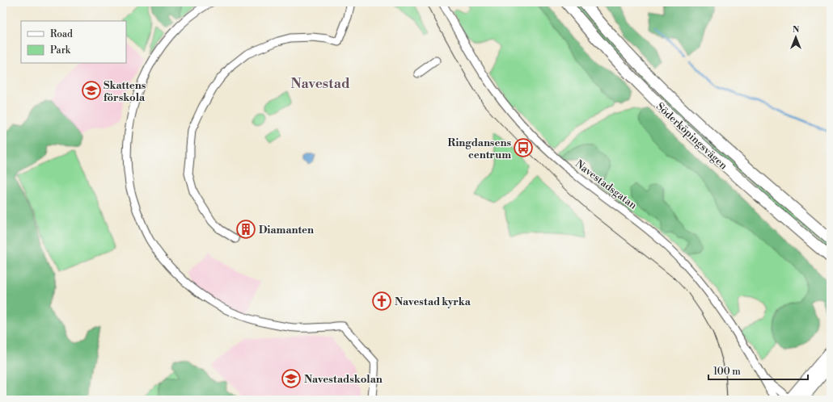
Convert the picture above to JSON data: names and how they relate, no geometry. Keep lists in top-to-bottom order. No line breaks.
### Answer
{"streets":{"highway":["Söderköpingsvägen"],"street":["Navestadsgatan"]},"districts":["Navestad"],"places":{"school or university":["Skattens förskola","Navestadskolan"],"bus stop":["Ringdansens centrum"],"building":["Diamanten"],"church":["Navestad kyrka"]},"legend":["Road","Park"],"scale_bar":"100 m","north":"top"}
